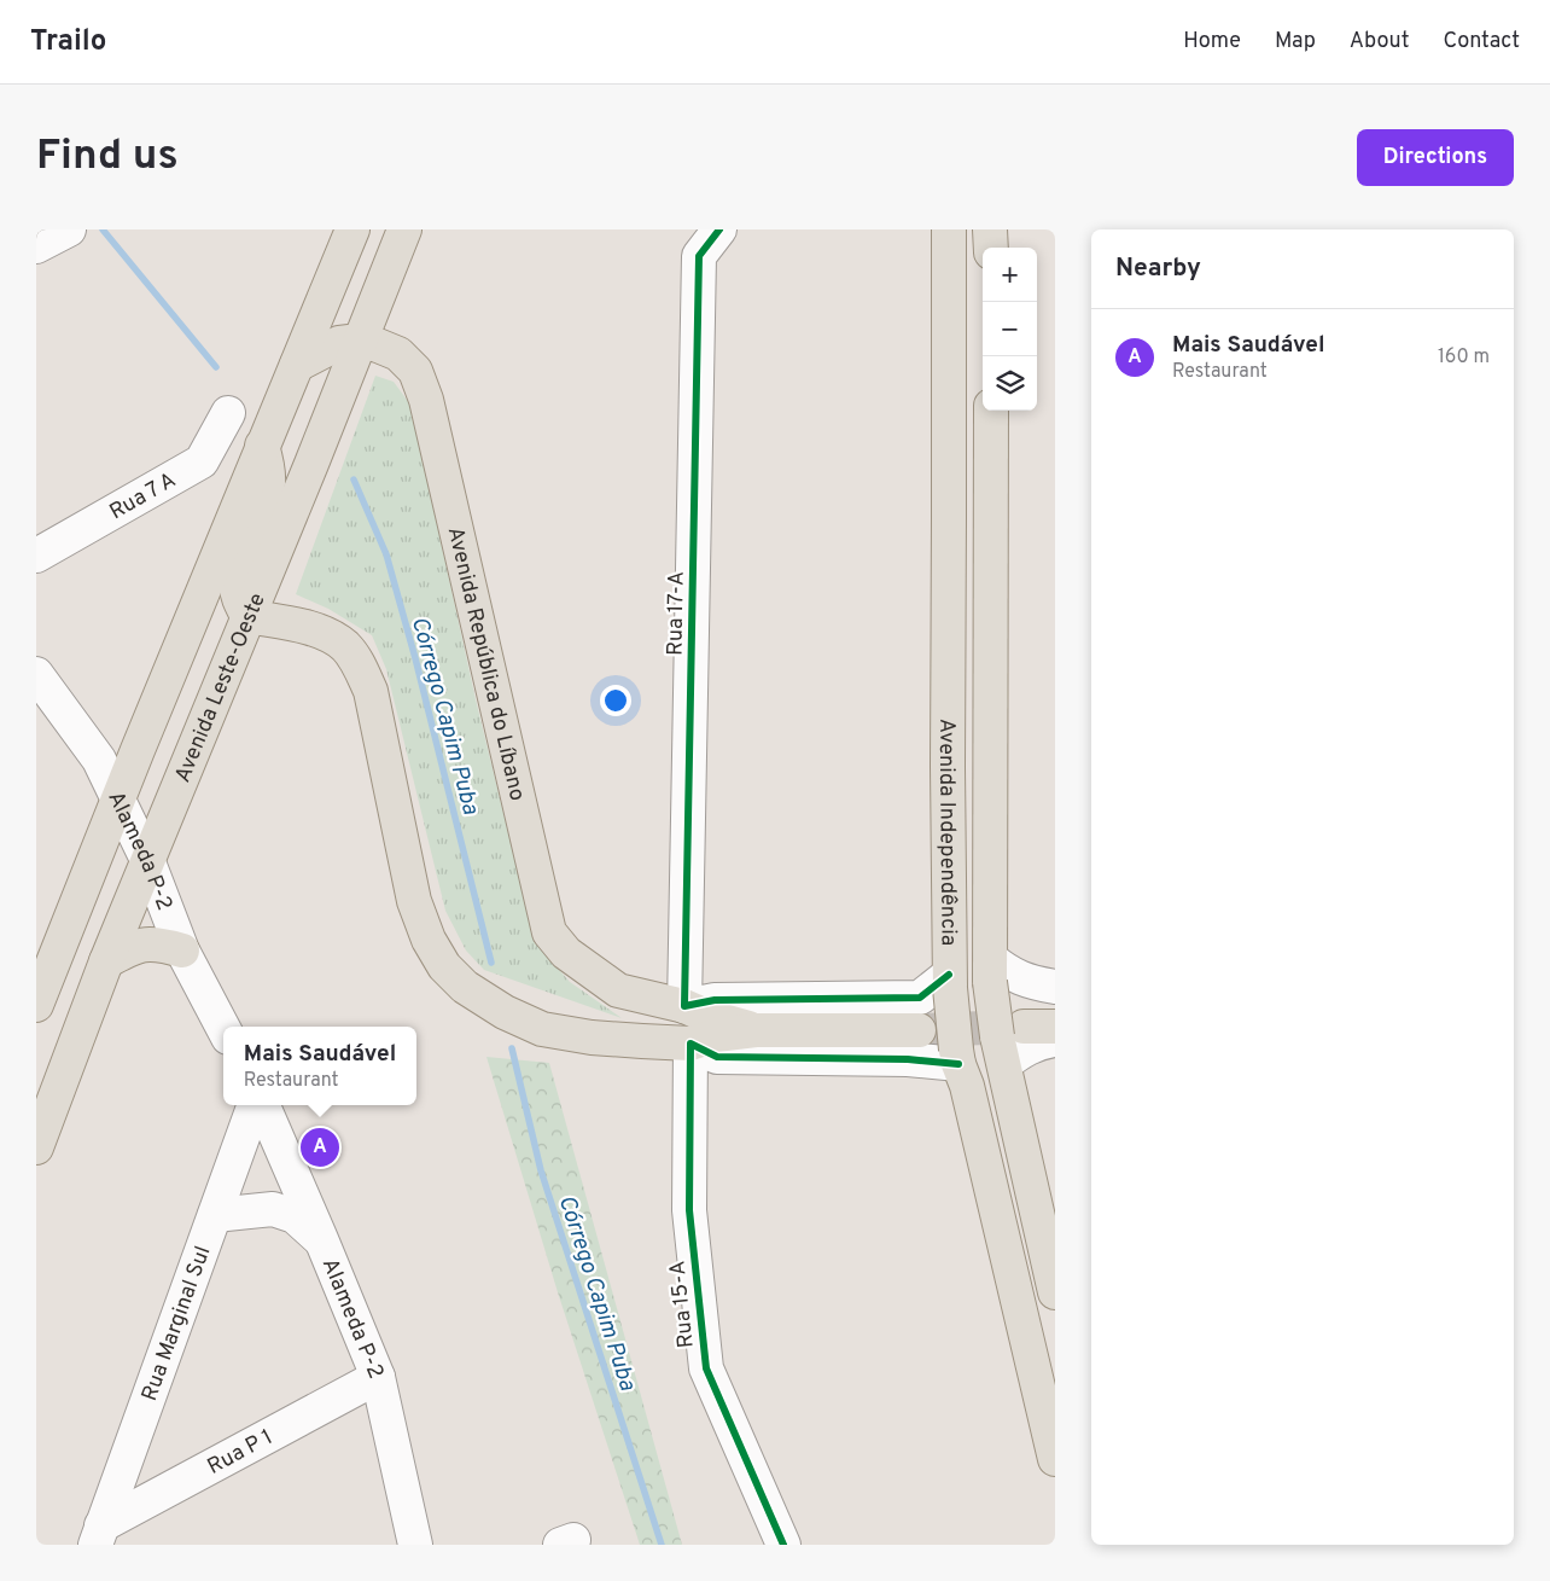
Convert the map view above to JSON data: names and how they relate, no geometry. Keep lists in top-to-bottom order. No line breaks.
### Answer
{"streets":{"main road":["Avenida República do Líbano","Avenida Leste-Oeste","Avenida Independência"],"street":["Rua 7 A","Rua 17-A","Alameda P-2","Rua 15-A","Rua Marginal Sul","Rua P 1"]},"crossings":[["Rua 17-A","Avenida República do Líbano"],["Avenida República do Líbano","Avenida Leste-Oeste"],["Avenida República do Líbano","Avenida Independência"],["Avenida República do Líbano","Rua 15-A"],["Avenida Leste-Oeste","Alameda P-2"],["Alameda P-2","Rua P 1"],["Rua Marginal Sul","Rua P 1"]],"water":["Córrego Capim Puba"],"page":{"header":"Trailo","nav":["Home","Map","About","Contact"],"buttons":"Directions","title":"Find us","heading":"Nearby","map_buttons":["+","−"],"list":[{"mark":"A","name":"Mais Saudável","note":"Restaurant","value":"160 m"}],"popup":["Mais Saudável","Restaurant"],"pins":"A"}}
